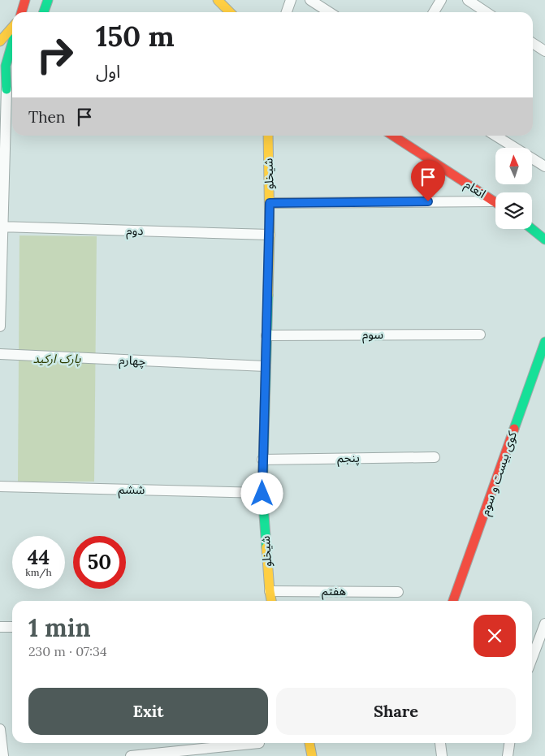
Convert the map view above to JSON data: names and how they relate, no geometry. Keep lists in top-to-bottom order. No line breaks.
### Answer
{"streets":{"main road":["شیخلو","انعام","کوی بیست و سوم"],"street":["دوم","سوم","چهارم","پنجم","ششم","هفتم"]},"crossings":[["شیخلو","دوم"],["شیخلو","سوم"],["شیخلو","چهارم"],["شیخلو","پنجم"],["شیخلو","ششم"],["شیخلو","هفتم"]],"parks":["پارک ارکید"],"north":"top","page":{"turn":["150 m","اول"],"then":"Then","speed":"44 km/h","limit":"50","heading":["1 min","230 m · 07:34"],"buttons":["Exit","Share"]}}
